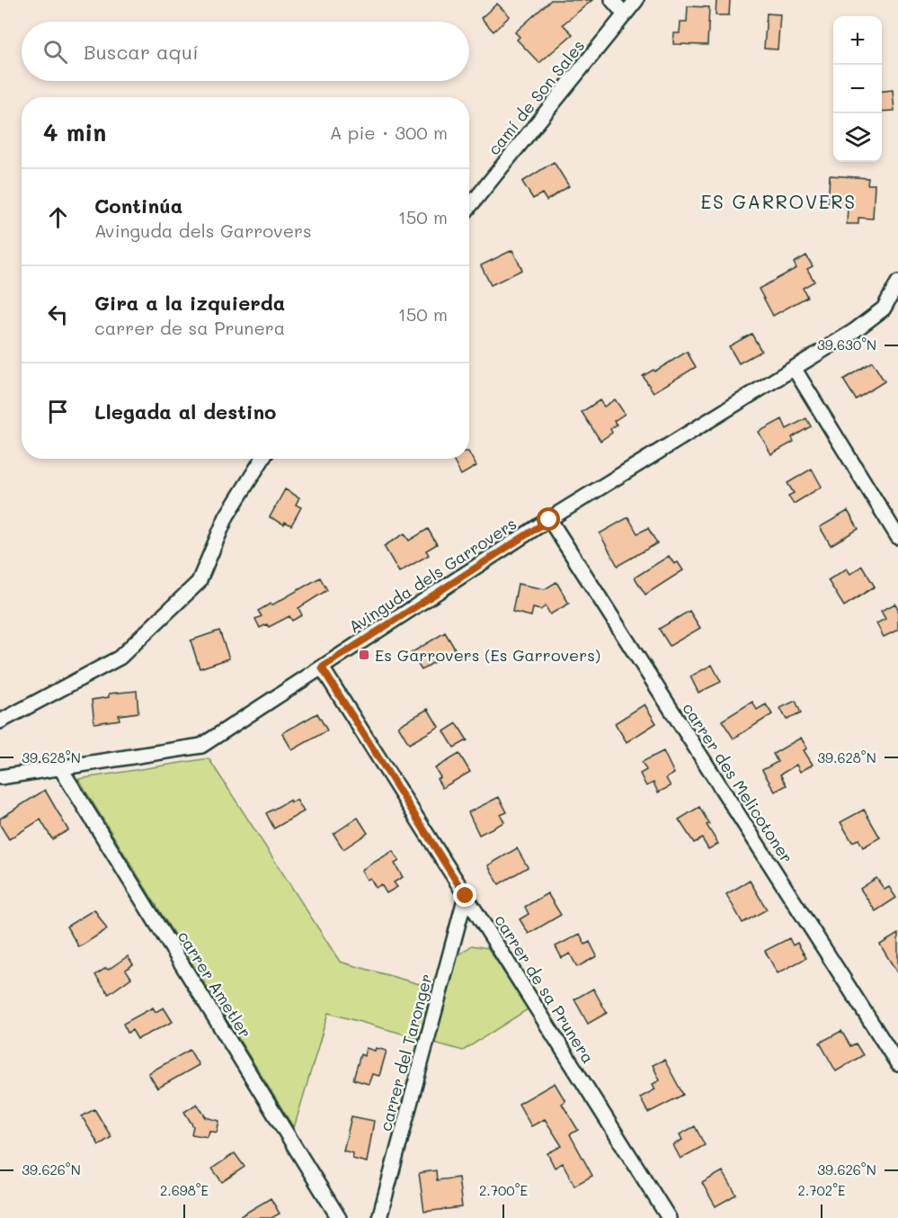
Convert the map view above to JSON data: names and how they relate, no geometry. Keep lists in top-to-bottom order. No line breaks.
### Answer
{"streets":{"street":["camí de Son Sales","Avinguda dels Garrovers","carrer des Melicotoner","carrer Ametler","carrer de sa Prunera","carrer del Taronger"]},"crossings":[["Avinguda dels Garrovers","carrer des Melicotoner"],["Avinguda dels Garrovers","carrer Ametler"],["Avinguda dels Garrovers","carrer de sa Prunera"],["carrer de sa Prunera","carrer del Taronger"]],"districts":["ES GARROVERS"],"places":{"transit":["Es Garrovers (Es Garrovers)"]},"page":{"map_buttons":["+","−"],"search":"Buscar aquí","heading":["4 min","A pie · 300 m"],"list":[["Continúa","Avinguda dels Garrovers","150 m"],["Gira a la izquierda","carrer de sa Prunera","150 m"],"Llegada al destino"]},"coordinates":["39.630°N","39.628°N","39.626°N","2.698°E","2.700°E","2.702°E"]}
